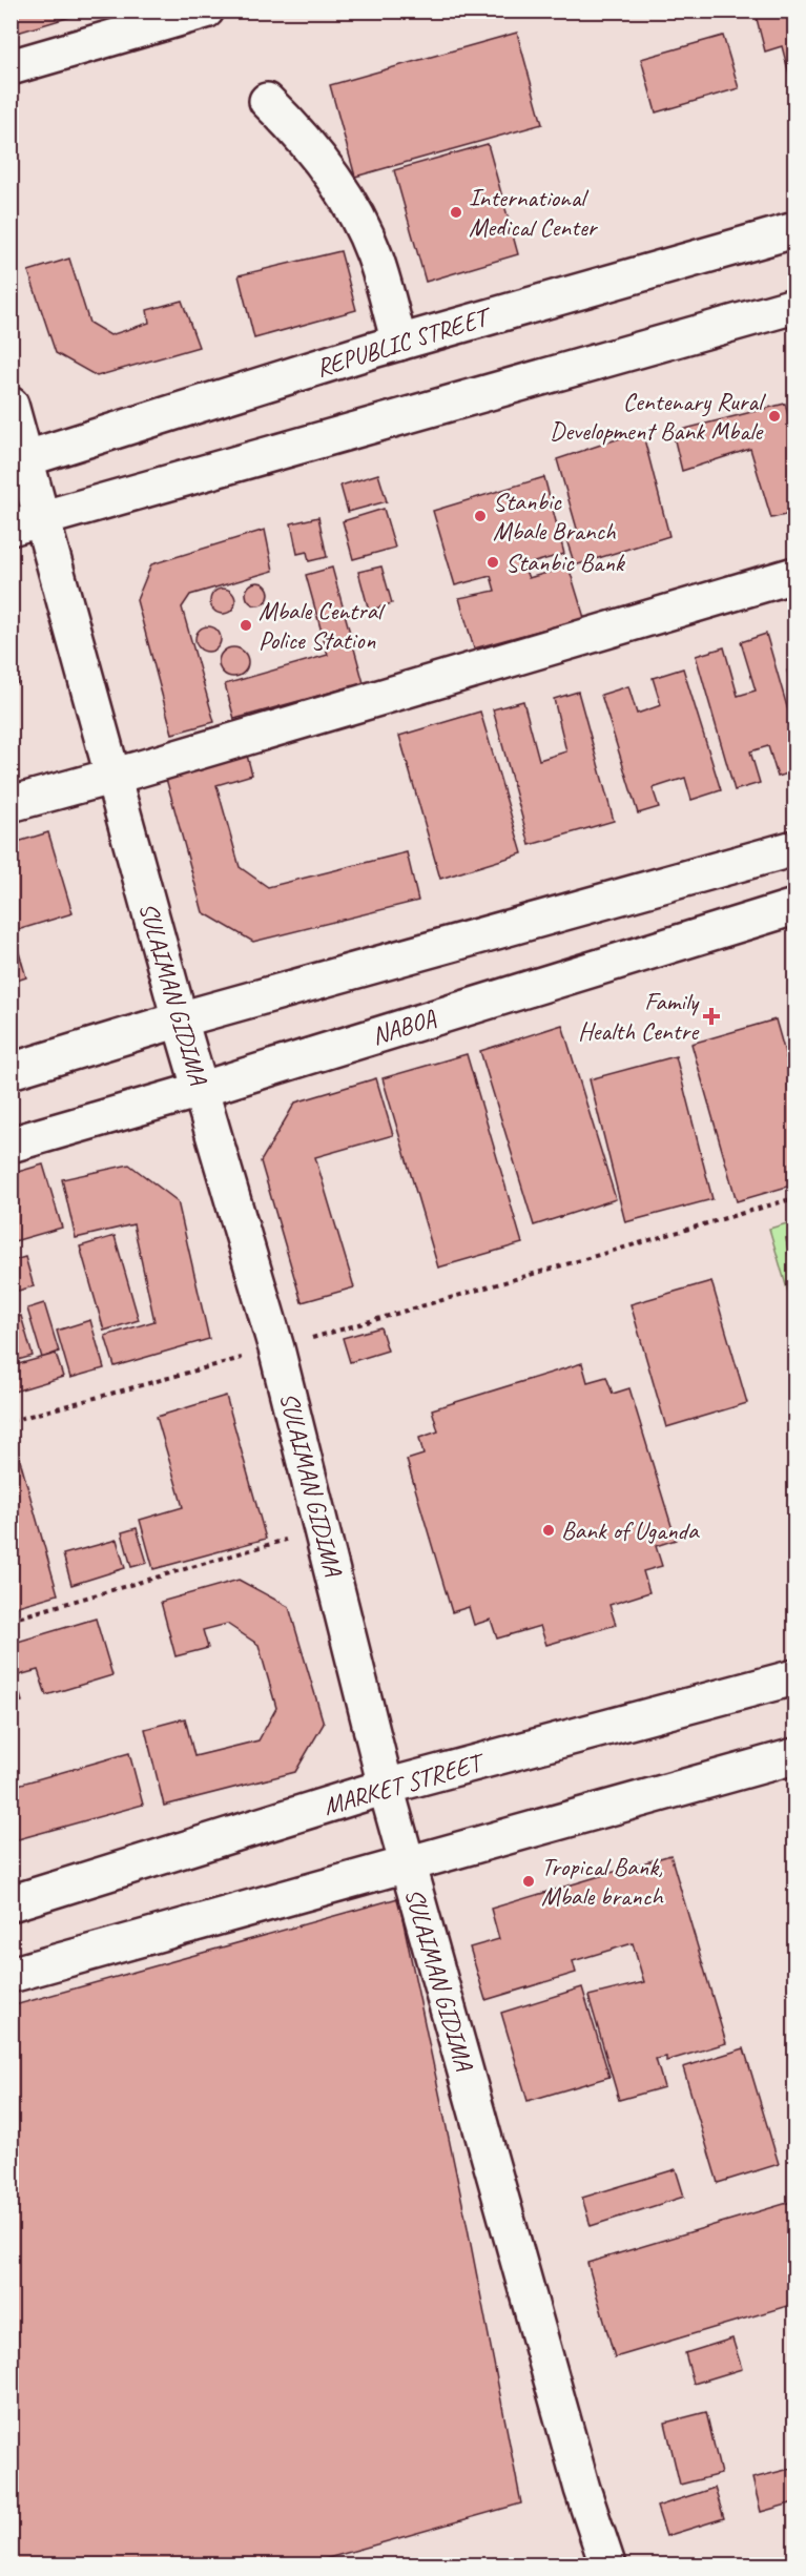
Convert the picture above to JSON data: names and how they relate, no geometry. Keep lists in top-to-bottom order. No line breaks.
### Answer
{"streets":{"street":["REPUBLIC STREET","SULAIMAN GIDIMA","NABOA","MARKET STREET"]},"crossings":[["REPUBLIC STREET","SULAIMAN GIDIMA"],["SULAIMAN GIDIMA","NABOA"],["SULAIMAN GIDIMA","MARKET STREET"]],"places":{"other":["International Medical Center","Centenary Rural Development Bank Mbale","Stanbic Mbale Branch","Stanbic Bank","Mbale Central Police Station","Bank of Uganda","Tropical Bank, Mbale branch"],"health":["Family Health Centre"]}}
